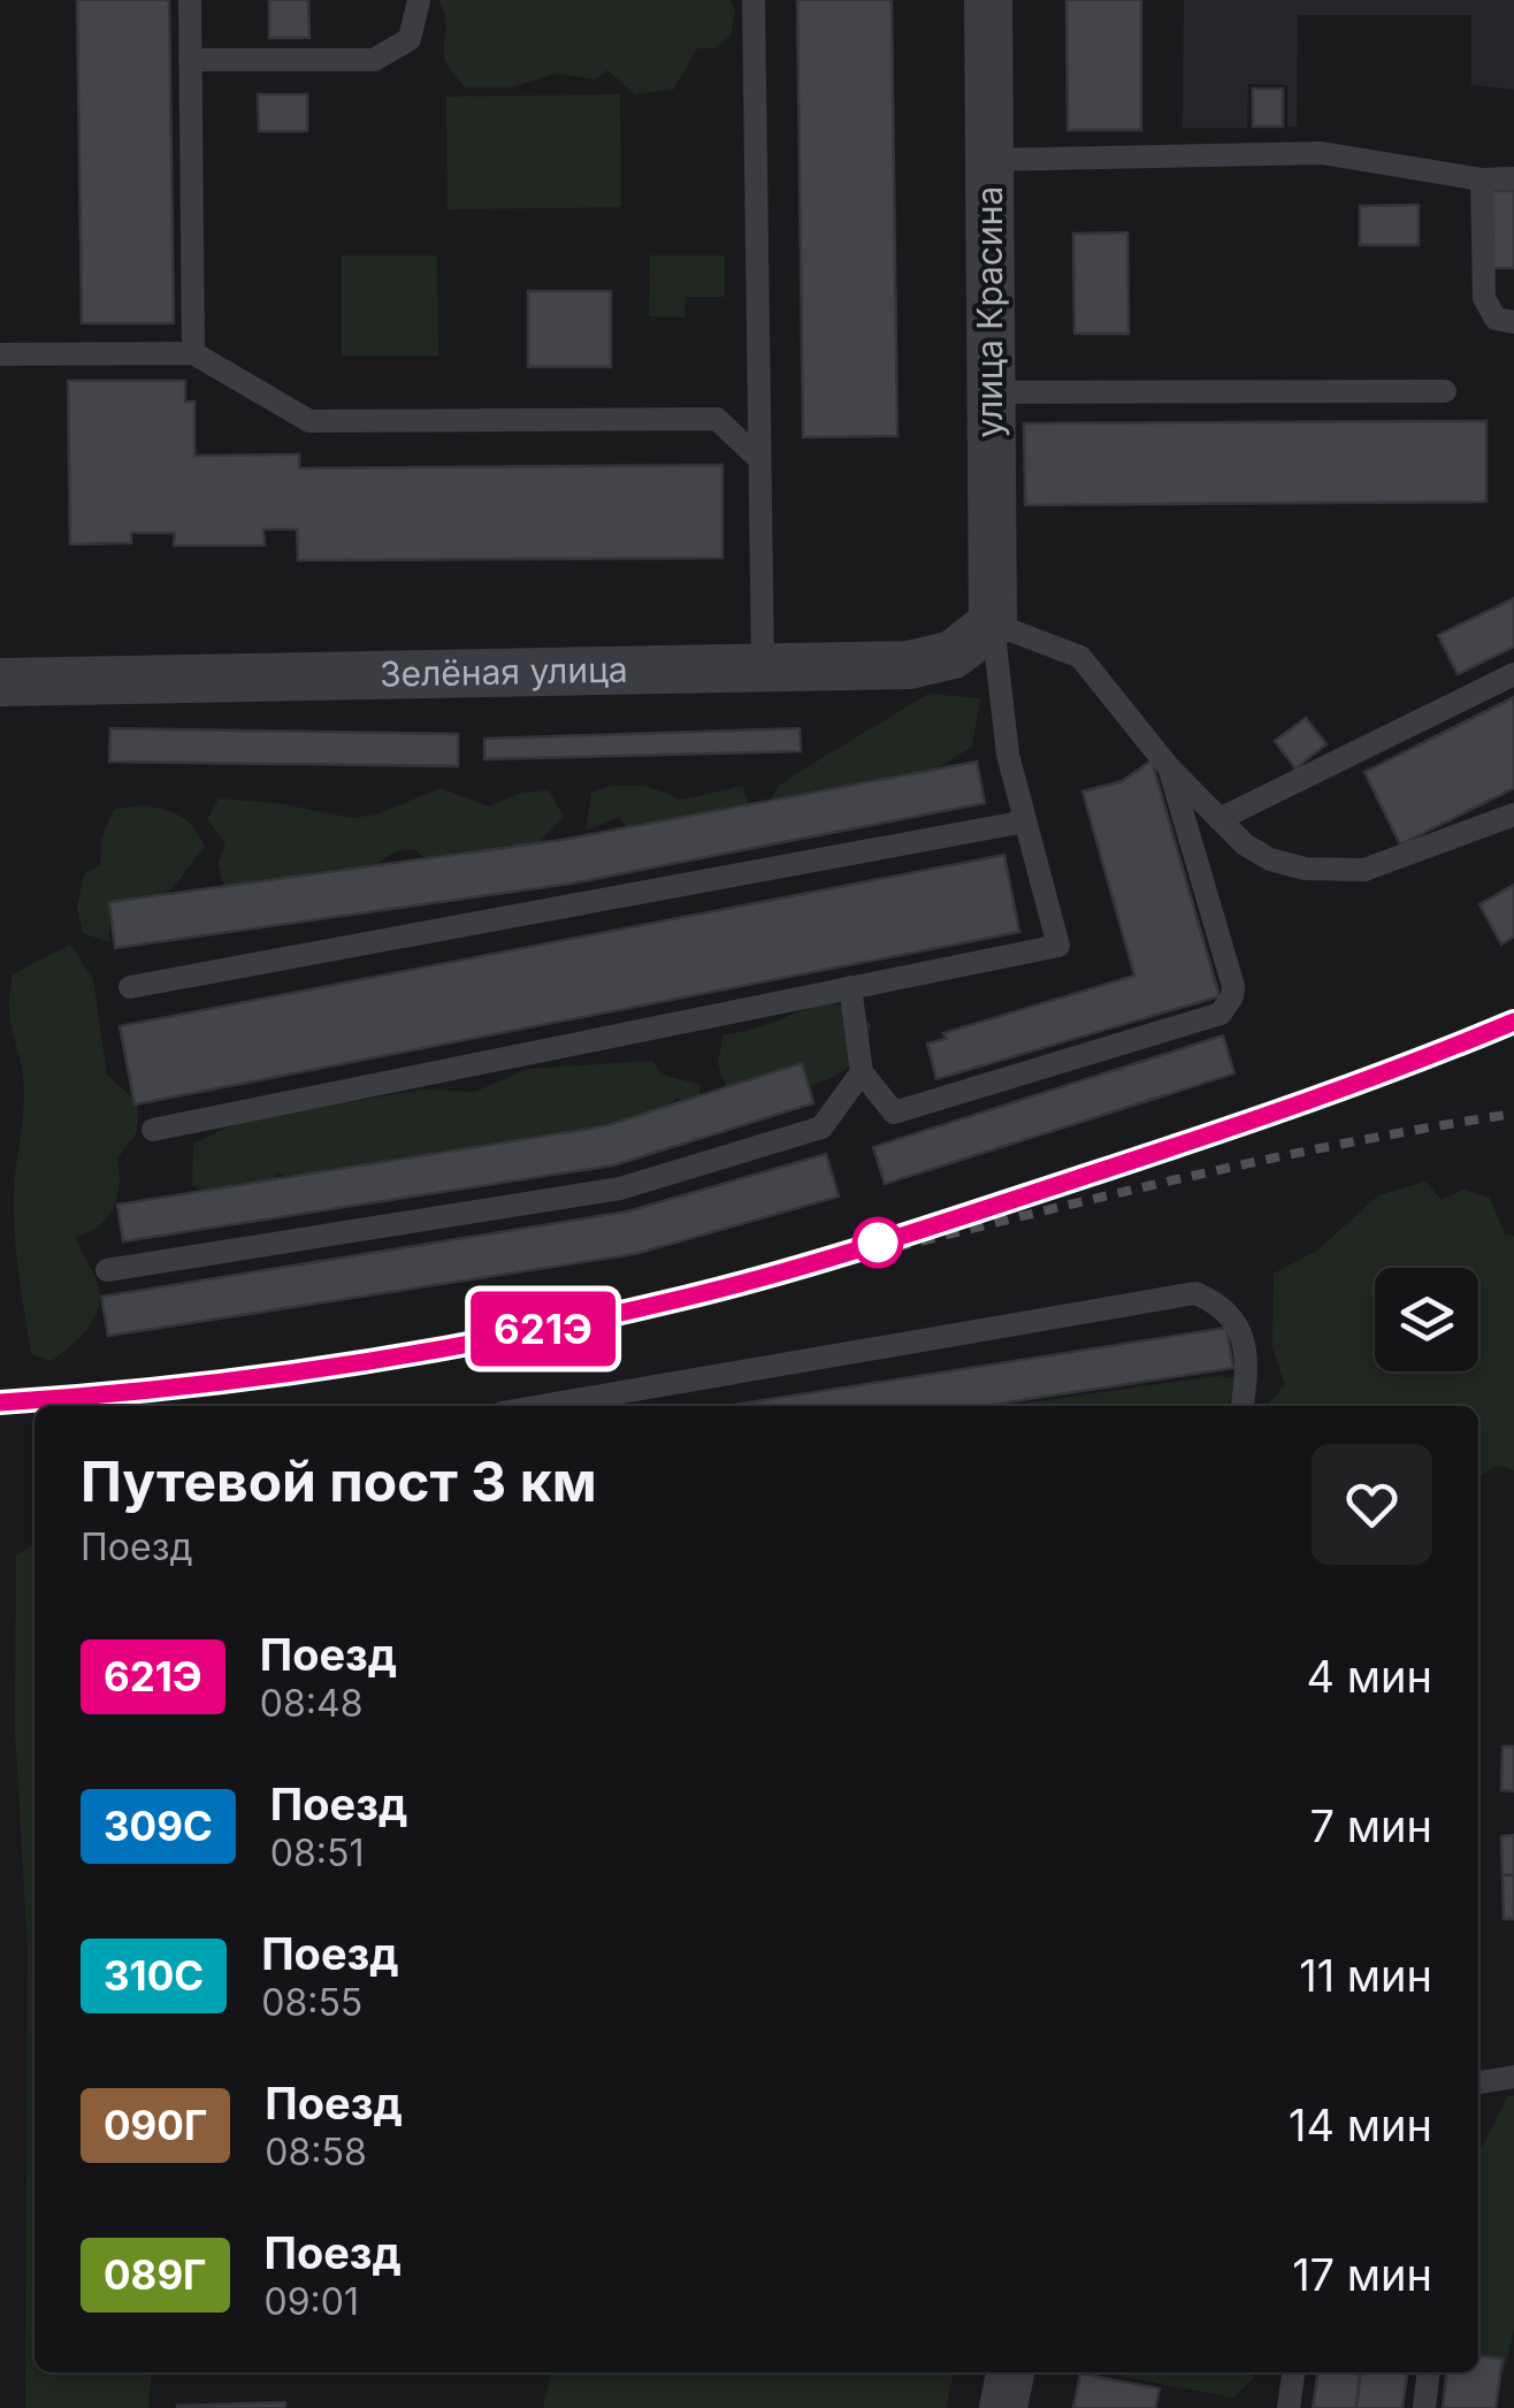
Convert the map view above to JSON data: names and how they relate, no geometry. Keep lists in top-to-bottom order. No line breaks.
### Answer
{"streets":{"street":["улица Красина","Зелёная улица"]},"crossings":[["улица Красина","Зелёная улица"]],"page":{"on_map":"621Э","heading":["Путевой пост 3 км","Поезд"],"list":[{"mark":"621Э","name":"Поезд","note":"08:48","value":"4 мин"},{"mark":"309С","name":"Поезд","note":"08:51","value":"7 мин"},{"mark":"310С","name":"Поезд","note":"08:55","value":"11 мин"},{"mark":"090Г","name":"Поезд","note":"08:58","value":"14 мин"},{"mark":"089Г","name":"Поезд","note":"09:01","value":"17 мин"}]}}
